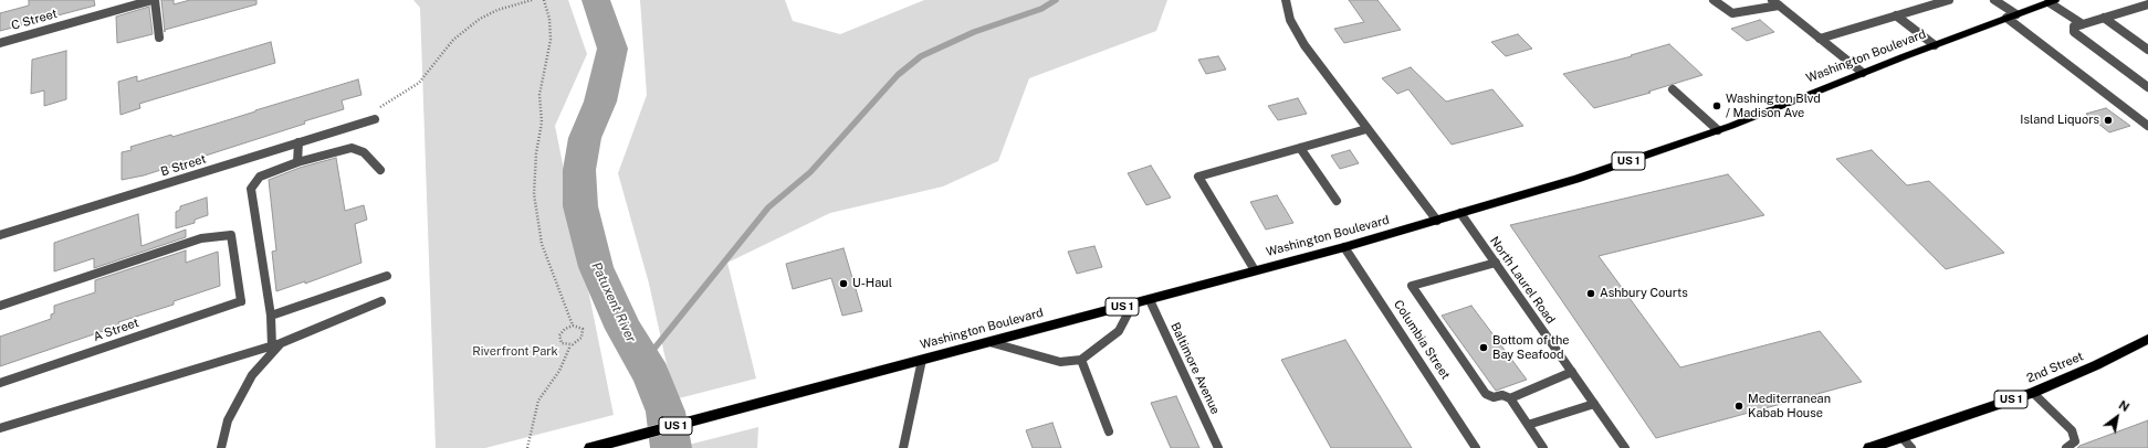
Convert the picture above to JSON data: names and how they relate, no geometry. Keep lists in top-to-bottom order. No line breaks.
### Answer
{"streets":{"main road":["Washington Boulevard","US 1","2nd Street"],"street":["C Street","B Street","North Laurel Road","A Street","Columbia Street","Baltimore Avenue"]},"crossings":[["Washington Boulevard","North Laurel Road"],["Washington Boulevard","Columbia Street"],["Washington Boulevard","Baltimore Avenue"]],"water":["Patuxent River"],"parks":["Riverfront Park"],"places":["Washington Blvd / Madison Ave","Island Liquors","U-Haul","Ashbury Courts","Bottom of the Bay Seafood","Mediterranean Kabab House"],"north":"top right"}
